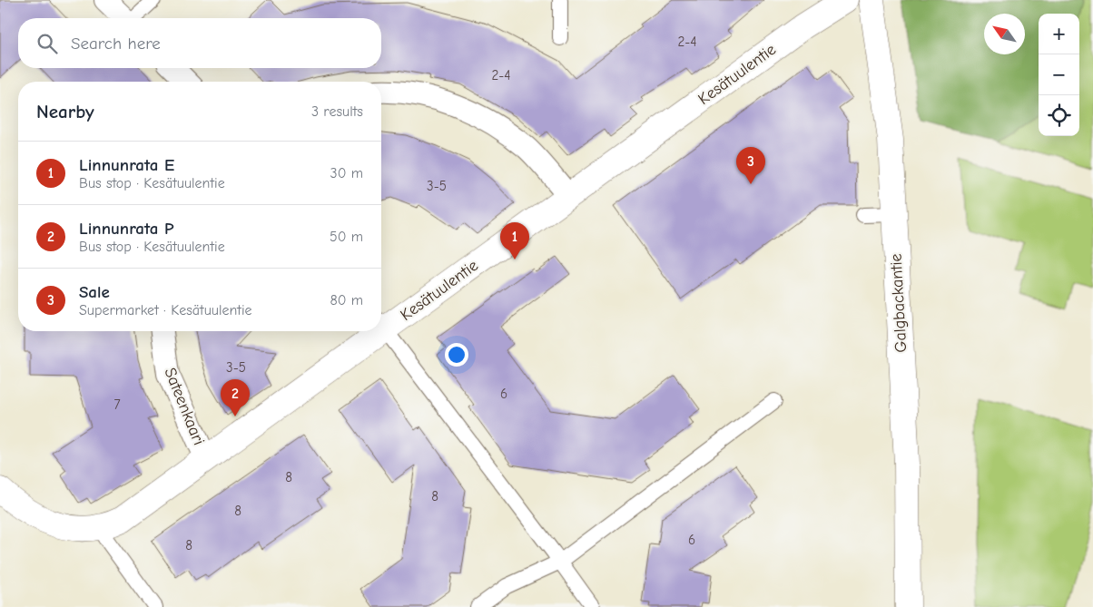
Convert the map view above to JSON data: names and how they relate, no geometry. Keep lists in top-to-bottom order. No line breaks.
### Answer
{"streets":{"street":["Kesätuulentie","Galgbackantie","Sateenkaari"]},"crossings":[["Kesätuulentie","Sateenkaari"]],"house_numbers":["2-4","2-4","3-5","3-5","6","7","8","8","8","6","8"],"north":"top left","page":{"map_buttons":["+","−"],"search":"Search here","heading":["Nearby","3 results"],"list":[{"mark":"1","name":"Linnunrata E","note":"Bus stop · Kesätuulentie","value":"30 m"},{"mark":"2","name":"Linnunrata P","note":"Bus stop · Kesätuulentie","value":"50 m"},{"mark":"3","name":"Sale","note":"Supermarket · Kesätuulentie","value":"80 m"}],"pins":["3","1","2"]}}
